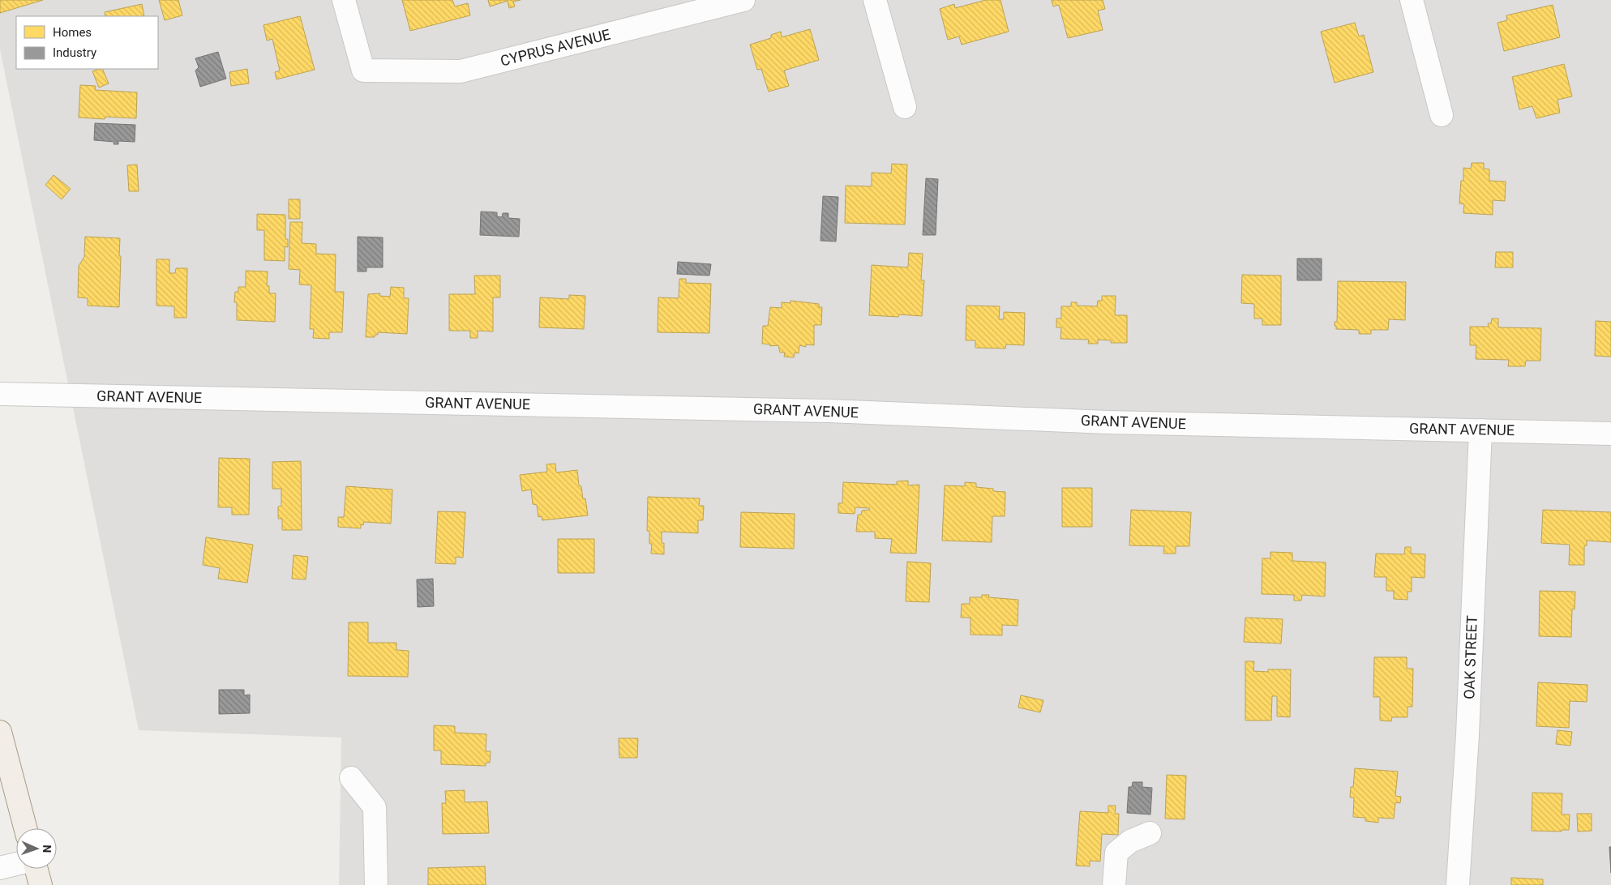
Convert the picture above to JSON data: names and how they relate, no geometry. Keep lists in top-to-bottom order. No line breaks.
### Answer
{"streets":{"street":["CYPRUS AVENUE","GRANT AVENUE","OAK STREET"]},"crossings":[["GRANT AVENUE","OAK STREET"]],"legend":["Homes","Industry"],"north":"right"}
